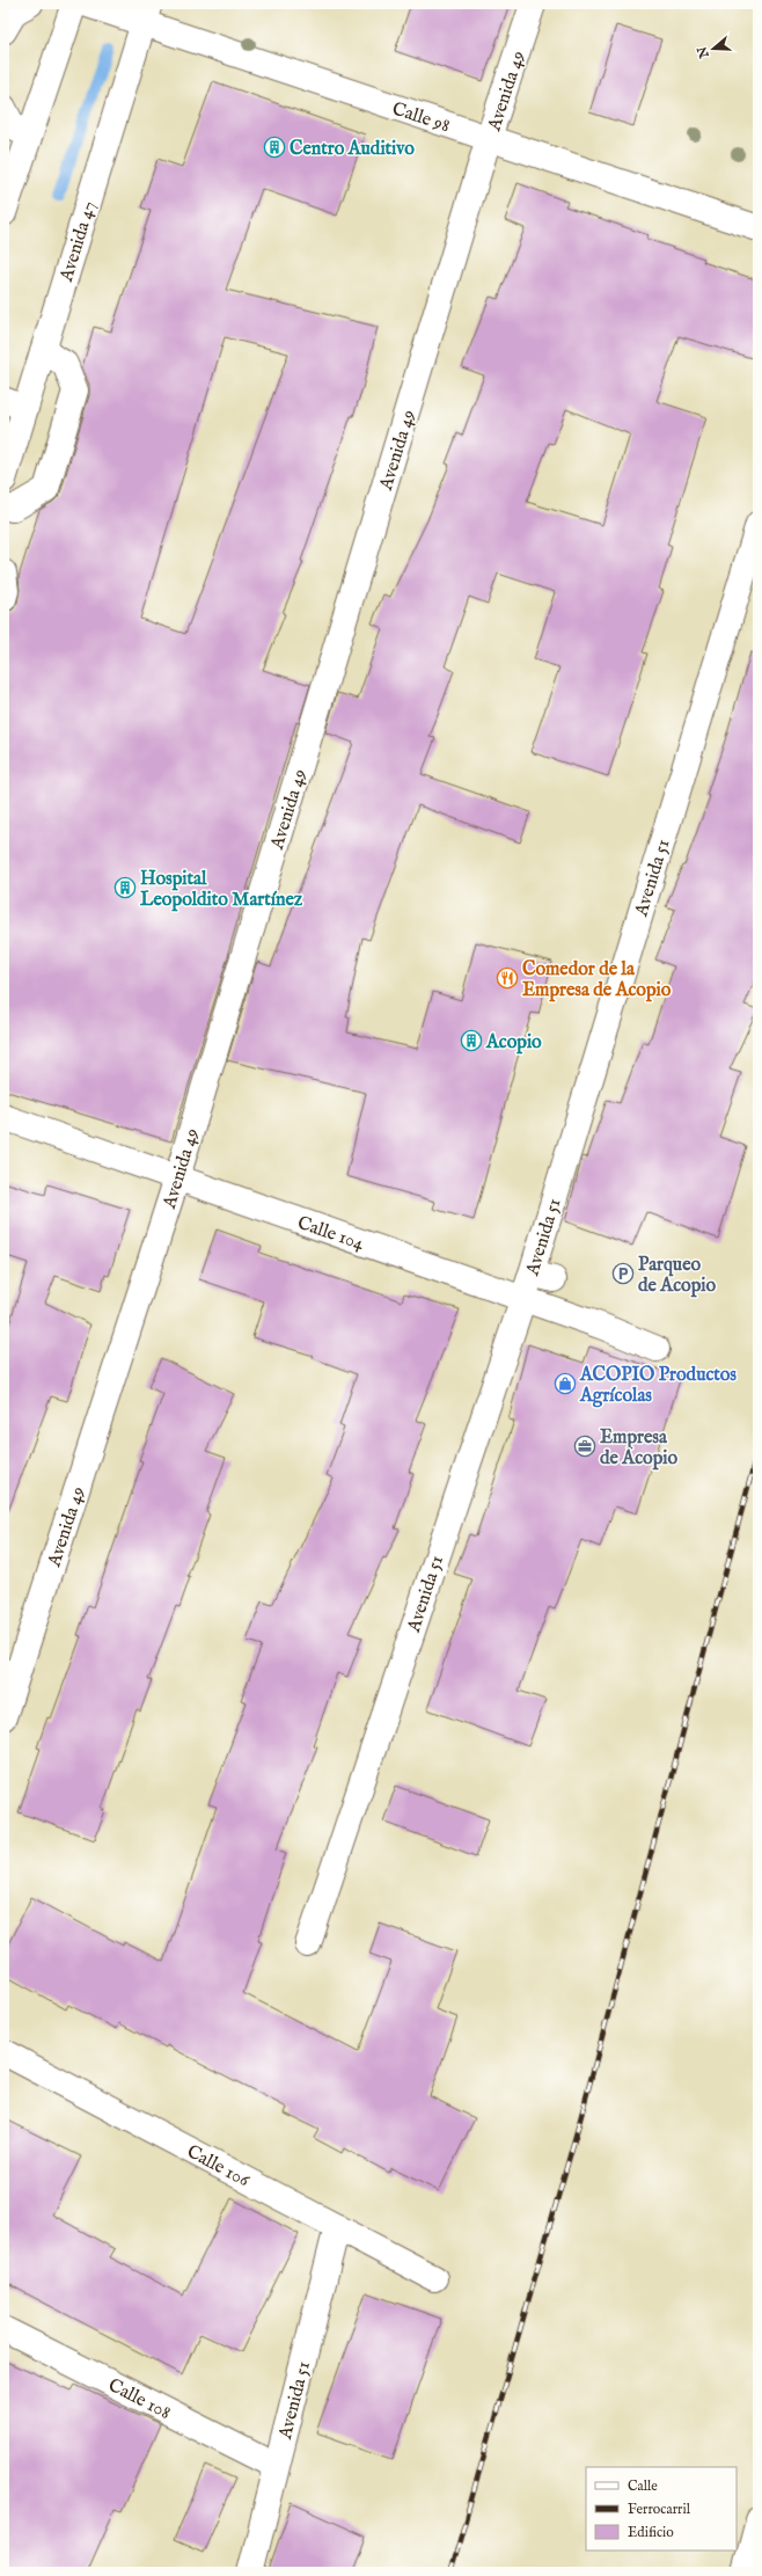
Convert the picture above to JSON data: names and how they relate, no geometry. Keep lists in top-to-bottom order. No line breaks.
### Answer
{"streets":{"street":["Avenida 49","Calle 98","Avenida 47","Avenida 51","Calle 104","Calle 106","Calle 108"]},"crossings":[["Avenida 49","Calle 98"],["Avenida 49","Calle 104"],["Calle 98","Avenida 47"],["Avenida 51","Calle 104"],["Avenida 51","Calle 106"],["Avenida 51","Calle 108"]],"places":{"building":["Centro Auditivo","Hospital Leopoldito Martínez","Acopio"],"restaurant":["Comedor de la Empresa de Acopio"],"parking":["Parqueo de Acopio"],"shop":["ACOPIO Productos Agrícolas"],"office":["Empresa de Acopio"]},"legend":["Calle","Ferrocarril","Edificio"],"north":"left"}
